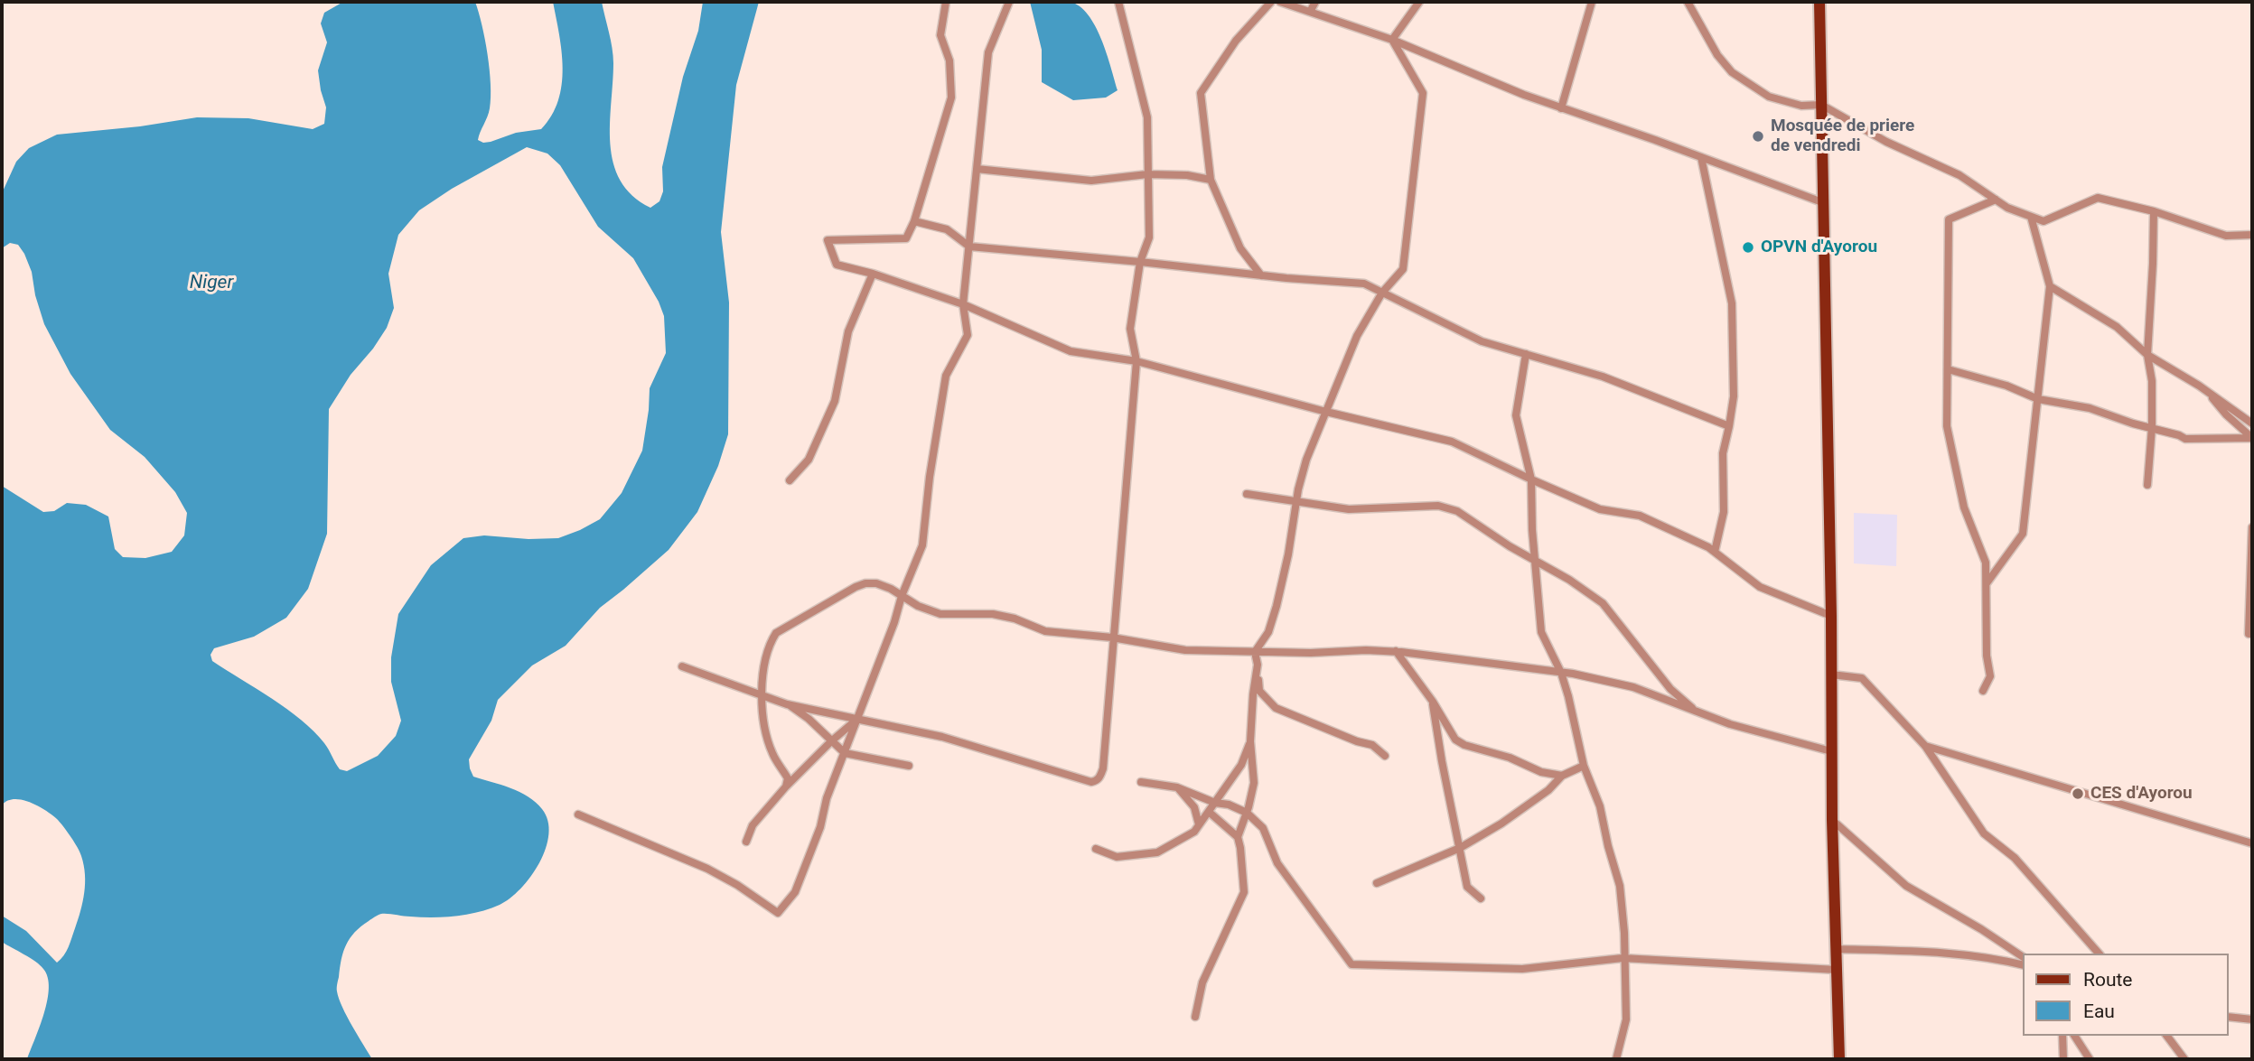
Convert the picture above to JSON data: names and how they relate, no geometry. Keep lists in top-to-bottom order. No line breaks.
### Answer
{"water":["Niger"],"places":["Mosquée de priere de vendredi","OPVN d'Ayorou","CES d'Ayorou"],"legend":["Route","Eau"]}
